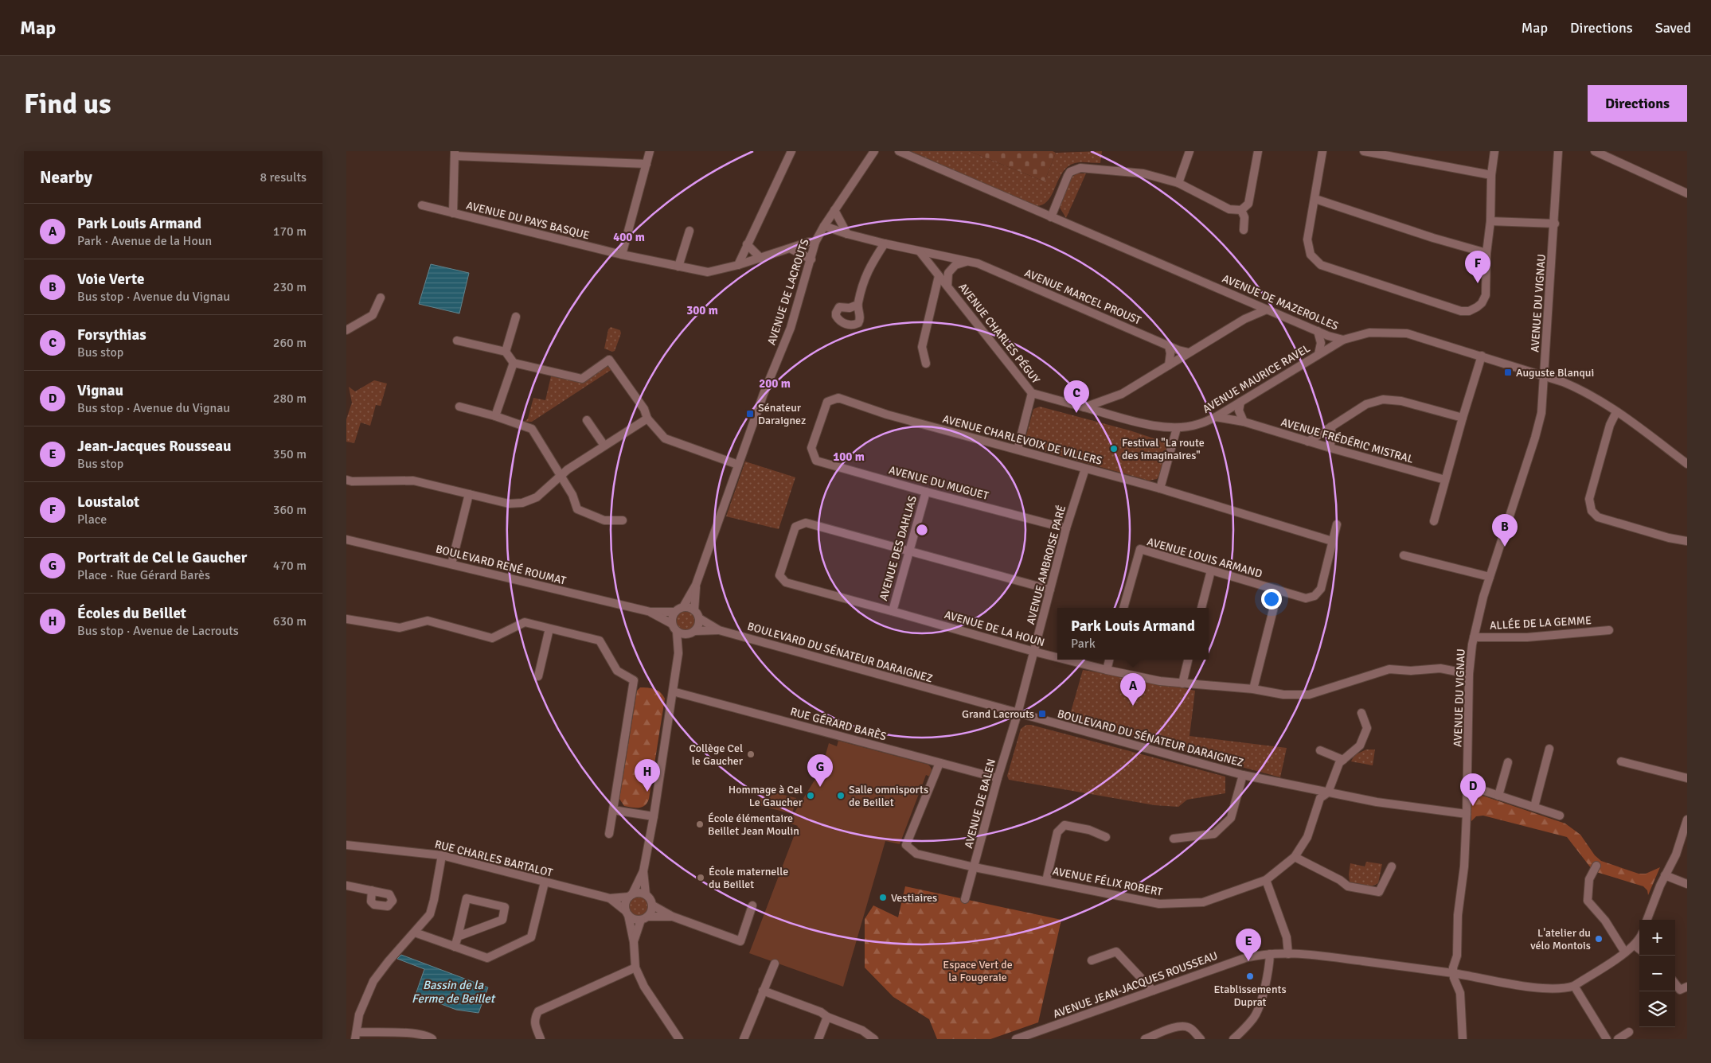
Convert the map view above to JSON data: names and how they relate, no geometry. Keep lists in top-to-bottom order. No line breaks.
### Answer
{"streets":{"street":["AVENUE DU PAYS BASQUE","AVENUE DE LACROUTS","AVENUE MARCEL PROUST","AVENUE DE MAZEROLLES","AVENUE DU VIGNAU","AVENUE CHARLES PÉGUY","AVENUE MAURICE RAVEL","AVENUE CHARLEVOIX DE VILLERS","AVENUE FRÉDÉRIC MISTRAL","AVENUE DU MUGUET","AVENUE DES DAHLIAS","AVENUE LOUIS ARMAND","BOULEVARD RENÉ ROUMAT","AVENUE AMBROISE PARÉ","ALLÉE DE LA GEMME","AVENUE DE LA HOUN","BOULEVARD DU SÉNATEUR DARAIGNEZ","RUE GÉRARD BARÈS","AVENUE DE BALEN","RUE CHARLES BARTALOT","AVENUE FÉLIX ROBERT","AVENUE JEAN-JACQUES ROUSSEAU"]},"crossings":[["AVENUE DU PAYS BASQUE","AVENUE DE LACROUTS"],["AVENUE DE LACROUTS","AVENUE MARCEL PROUST"],["AVENUE DE LACROUTS","BOULEVARD RENÉ ROUMAT"],["AVENUE DE LACROUTS","BOULEVARD DU SÉNATEUR DARAIGNEZ"],["AVENUE MARCEL PROUST","AVENUE CHARLES PÉGUY"],["AVENUE DE MAZEROLLES","AVENUE DU VIGNAU"],["AVENUE DE MAZEROLLES","AVENUE MAURICE RAVEL"],["AVENUE DU VIGNAU","ALLÉE DE LA GEMME"],["AVENUE DU VIGNAU","AVENUE DE LA HOUN"],["AVENUE DU VIGNAU","BOULEVARD DU SÉNATEUR DARAIGNEZ"],["AVENUE DU VIGNAU","AVENUE JEAN-JACQUES ROUSSEAU"],["AVENUE CHARLES PÉGUY","AVENUE MAURICE RAVEL"],["AVENUE MAURICE RAVEL","AVENUE FRÉDÉRIC MISTRAL"],["AVENUE CHARLEVOIX DE VILLERS","AVENUE DU MUGUET"],["AVENUE CHARLEVOIX DE VILLERS","AVENUE LOUIS ARMAND"],["AVENUE CHARLEVOIX DE VILLERS","AVENUE AMBROISE PARÉ"],["AVENUE DU MUGUET","AVENUE DES DAHLIAS"],["AVENUE DU MUGUET","AVENUE AMBROISE PARÉ"],["AVENUE DES DAHLIAS","AVENUE DE LA HOUN"],["BOULEVARD RENÉ ROUMAT","BOULEVARD DU SÉNATEUR DARAIGNEZ"],["AVENUE AMBROISE PARÉ","AVENUE DE LA HOUN"],["AVENUE AMBROISE PARÉ","BOULEVARD DU SÉNATEUR DARAIGNEZ"],["AVENUE AMBROISE PARÉ","AVENUE DE BALEN"],["BOULEVARD DU SÉNATEUR DARAIGNEZ","AVENUE DE BALEN"],["BOULEVARD DU SÉNATEUR DARAIGNEZ","AVENUE FÉLIX ROBERT"],["RUE GÉRARD BARÈS","AVENUE DE BALEN"],["RUE GÉRARD BARÈS","AVENUE FÉLIX ROBERT"],["AVENUE DE BALEN","AVENUE FÉLIX ROBERT"]],"water":["Bassin de la Ferme de Beillet"],"parks":["Espace Vert de la Fougeraie"],"places":{"transit":["Auguste Blanqui","Sénateur Daraignez","Grand Lacrouts"],"other":["Festival \"La route des imaginaires\"","Collège Cel le Gaucher","Hommage à Cel Le Gaucher","Salle omnisports de Beillet","École élémentaire Beillet Jean Moulin","École maternelle du Beillet","Vestiaires","L'atelier du vélo Montois","Etablissements Duprat"]},"page":{"header":"Map","nav":["Map","Directions","Saved"],"buttons":"Directions","title":"Find us","heading":["Nearby","8 results"],"list":[{"mark":"A","name":"Park Louis Armand","note":"Park · Avenue de la Houn","value":"170 m"},{"mark":"B","name":"Voie Verte","note":"Bus stop · Avenue du Vignau","value":"230 m"},{"mark":"C","name":"Forsythias","note":"Bus stop","value":"260 m"},{"mark":"D","name":"Vignau","note":"Bus stop · Avenue du Vignau","value":"280 m"},{"mark":"E","name":"Jean-Jacques Rousseau","note":"Bus stop","value":"350 m"},{"mark":"F","name":"Loustalot","note":"Place","value":"360 m"},{"mark":"G","name":"Portrait de Cel le Gaucher","note":"Place · Rue Gérard Barès","value":"470 m"},{"mark":"H","name":"Écoles du Beillet","note":"Bus stop · Avenue de Lacrouts","value":"630 m"}],"pins":["F","C","B","A","G","H","D","E"],"popup":["Park Louis Armand","Park"],"map_buttons":["+","−"]},"rings":["400 m","300 m","200 m","100 m"]}
